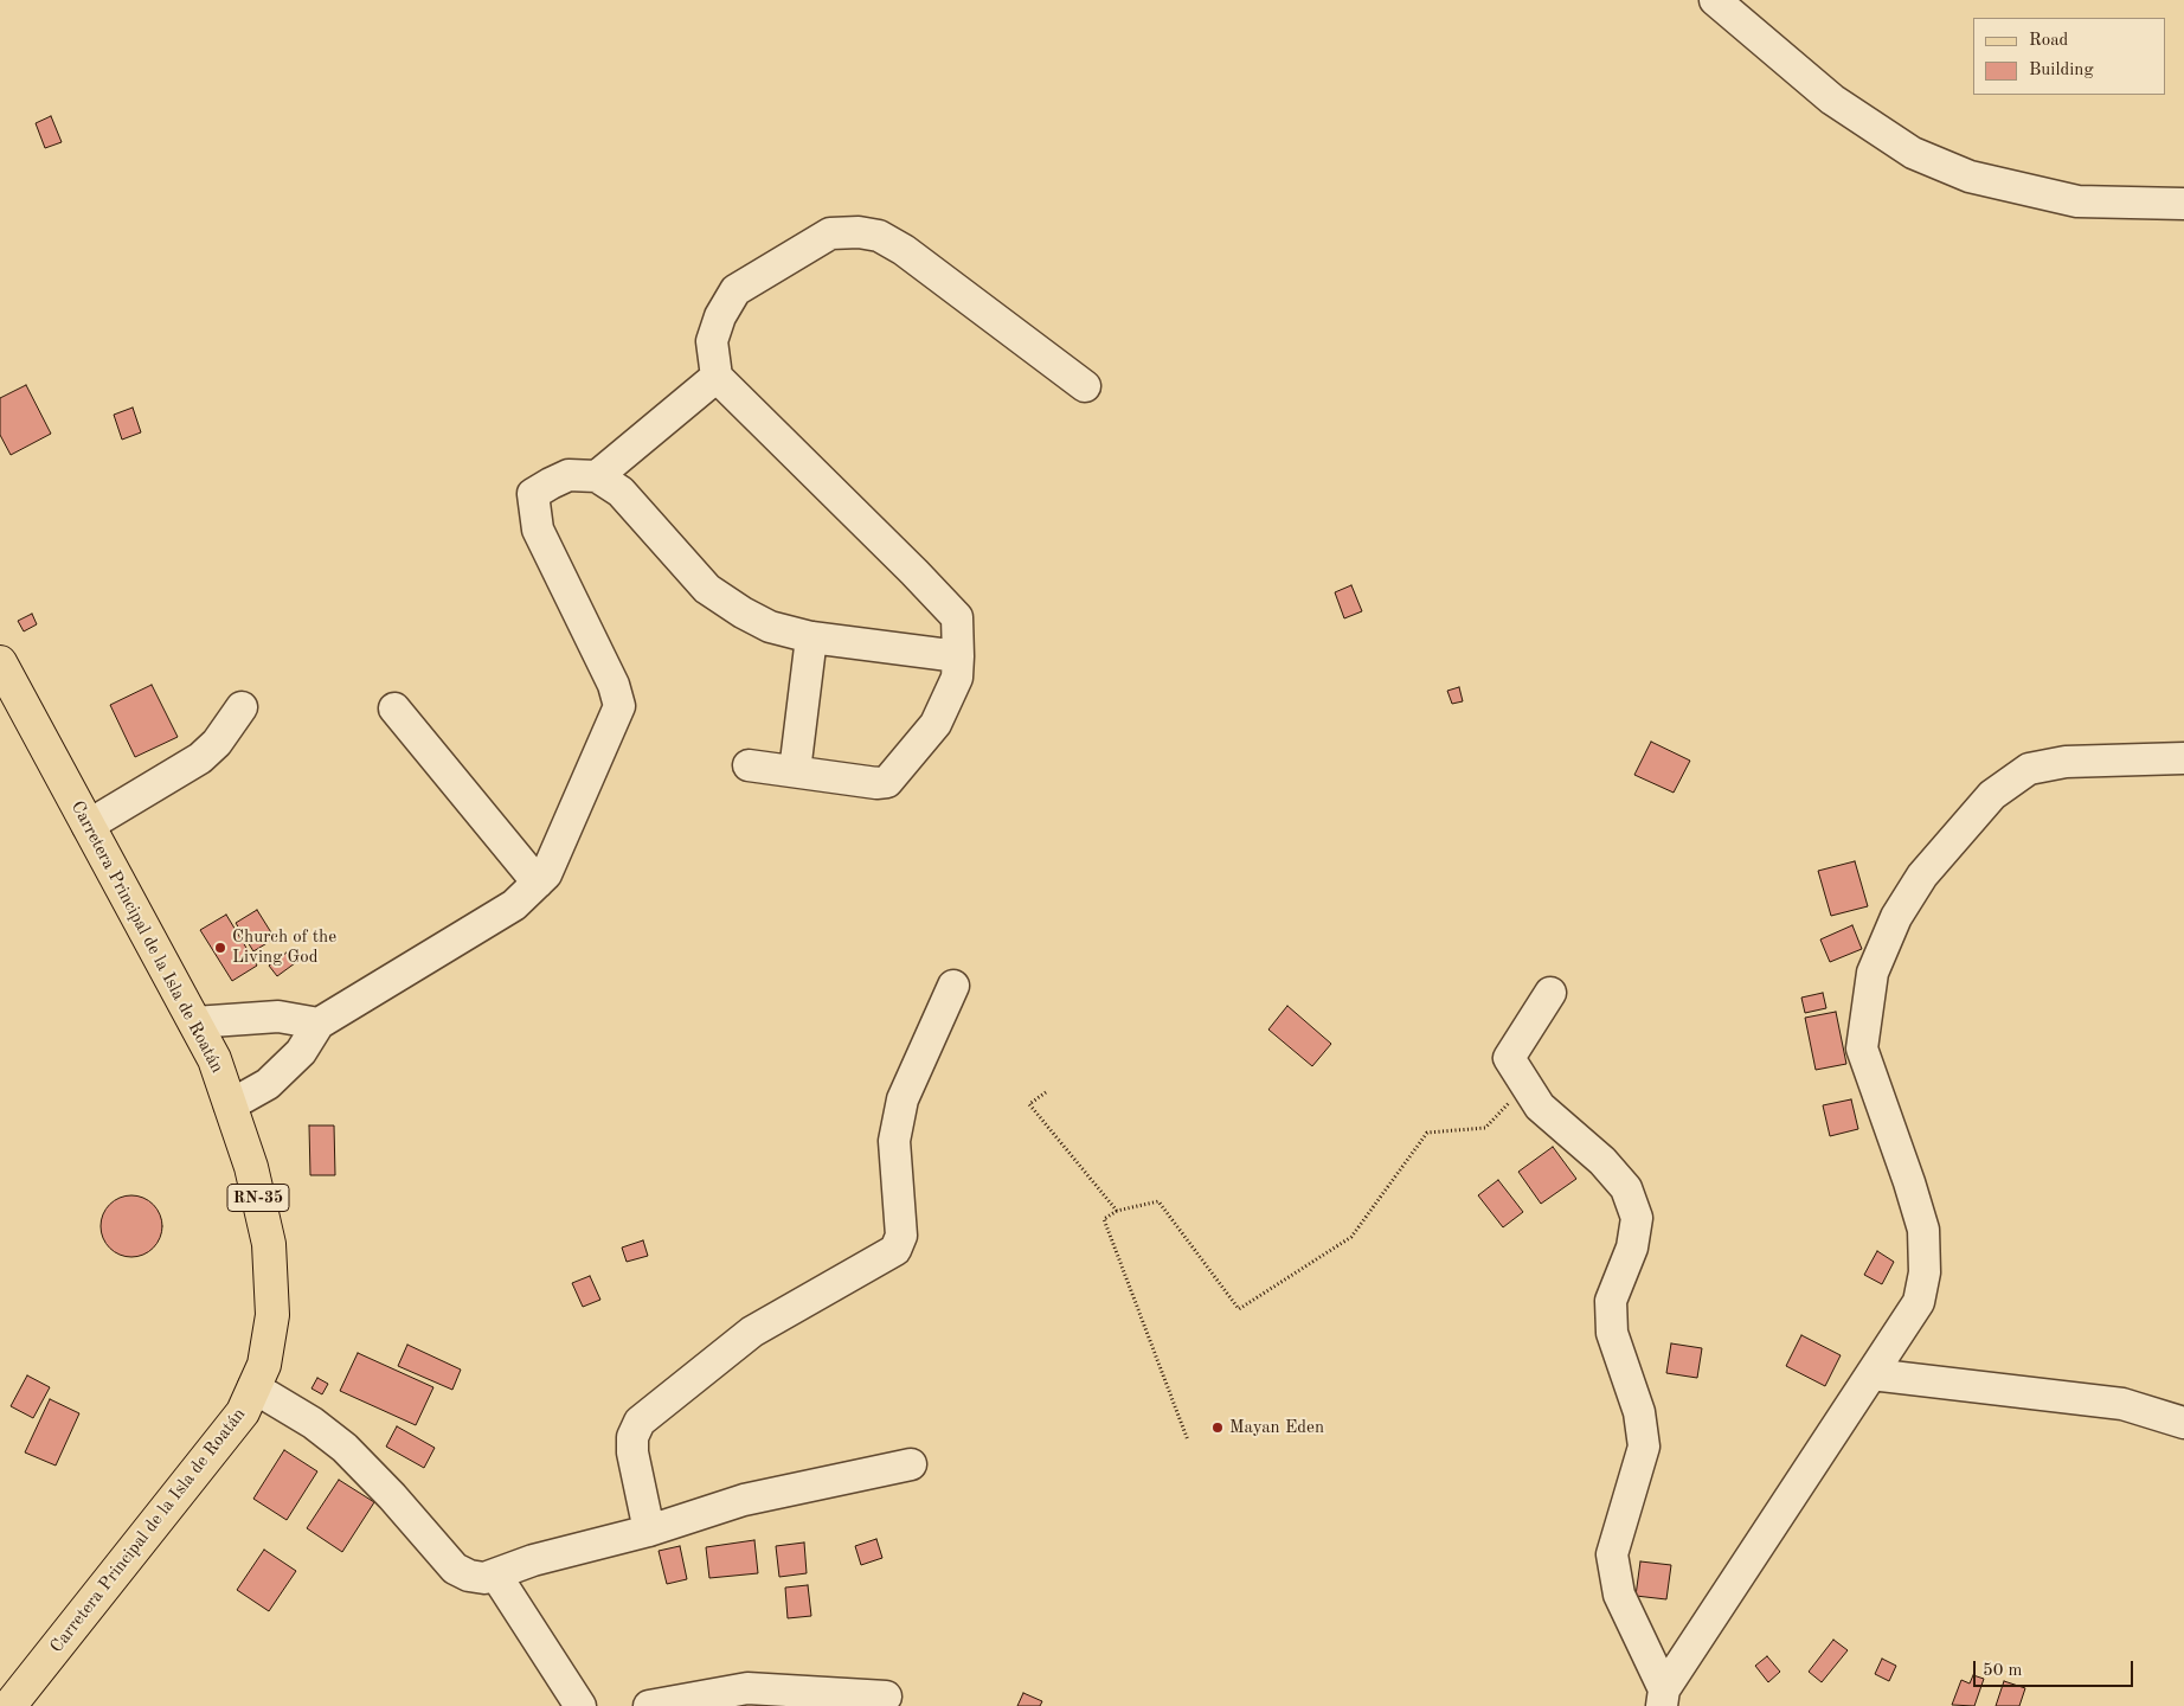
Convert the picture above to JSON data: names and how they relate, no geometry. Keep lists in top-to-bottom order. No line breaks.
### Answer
{"streets":{"main road":["Carretera Principal de la Isla de Roatán","RN-35"]},"places":["Church of the Living God","Mayan Eden"],"legend":["Road","Building"],"scale_bar":"50 m"}
